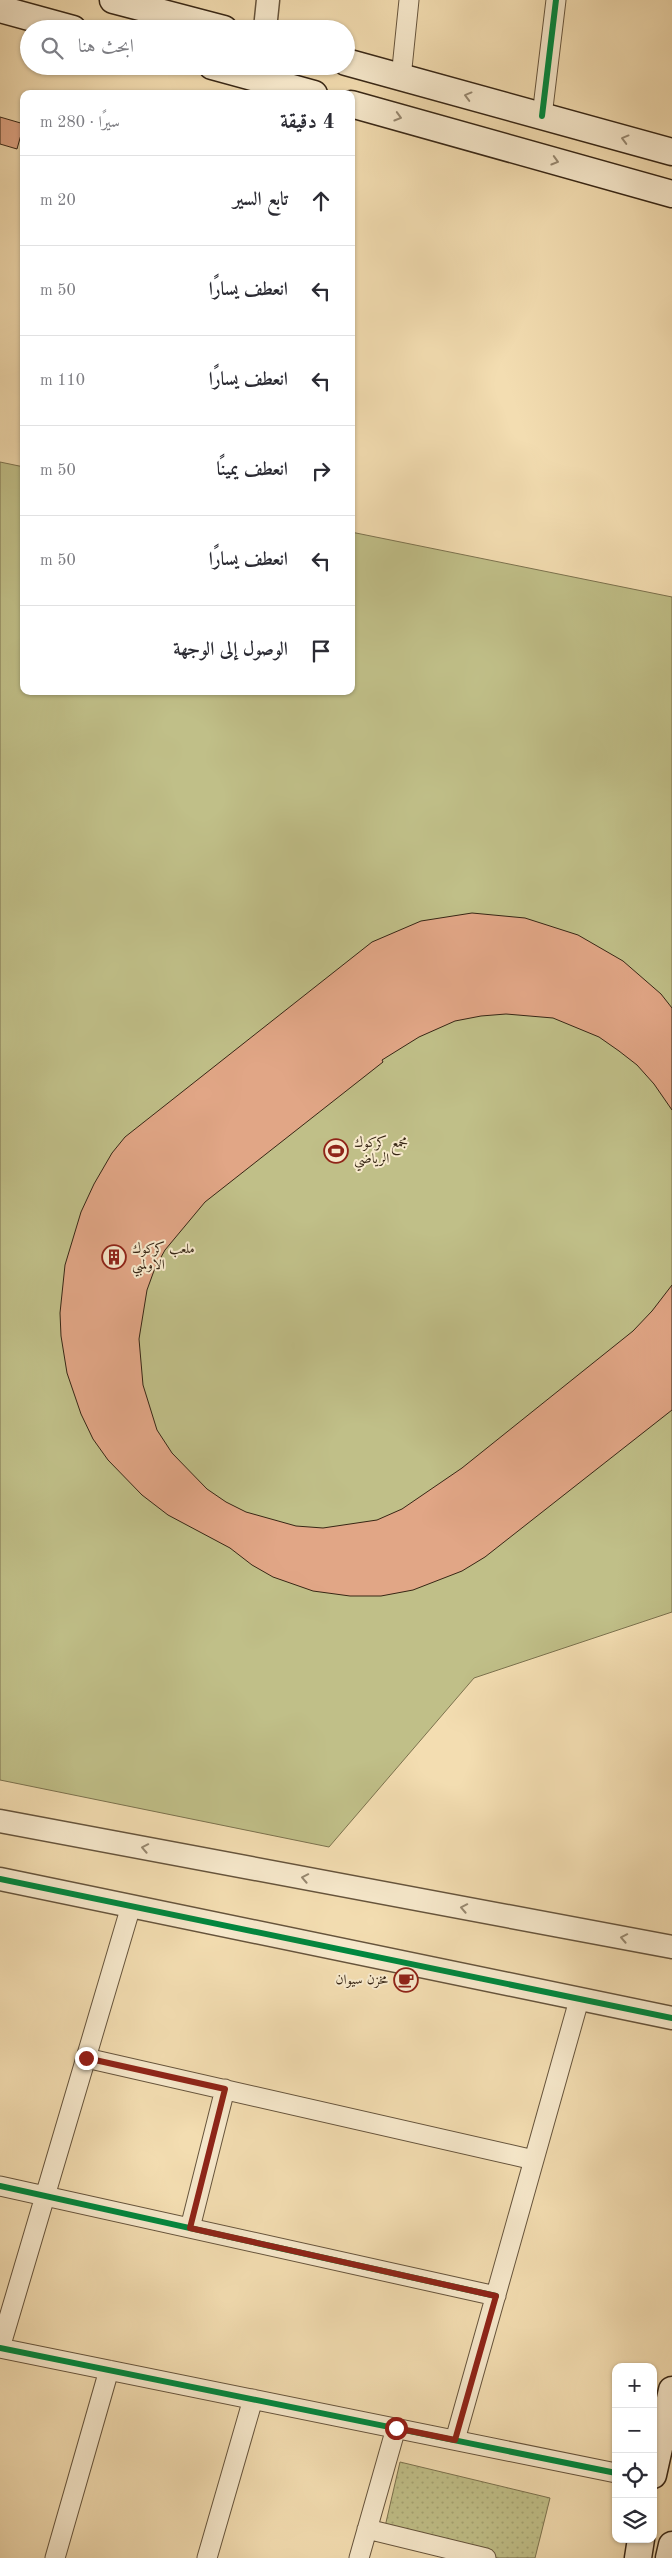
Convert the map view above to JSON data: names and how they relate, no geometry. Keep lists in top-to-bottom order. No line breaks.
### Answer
{"places":{"sports":["مجمع كركوك الرياضي"],"building":["ملعب كركوك الاولمبي"],"cafe":["مخزن سيوان"]},"page":{"search":"ابحث هنا","heading":["4 دقيقة","سيرًا · 280 m"],"list":[["تابع السير","20 m"],["انعطف يسارًا","50 m"],["انعطف يسارًا","110 m"],["انعطف يمينًا","50 m"],["انعطف يسارًا","50 m"],"الوصول إلى الوجهة"],"map_buttons":["+","−"]}}
